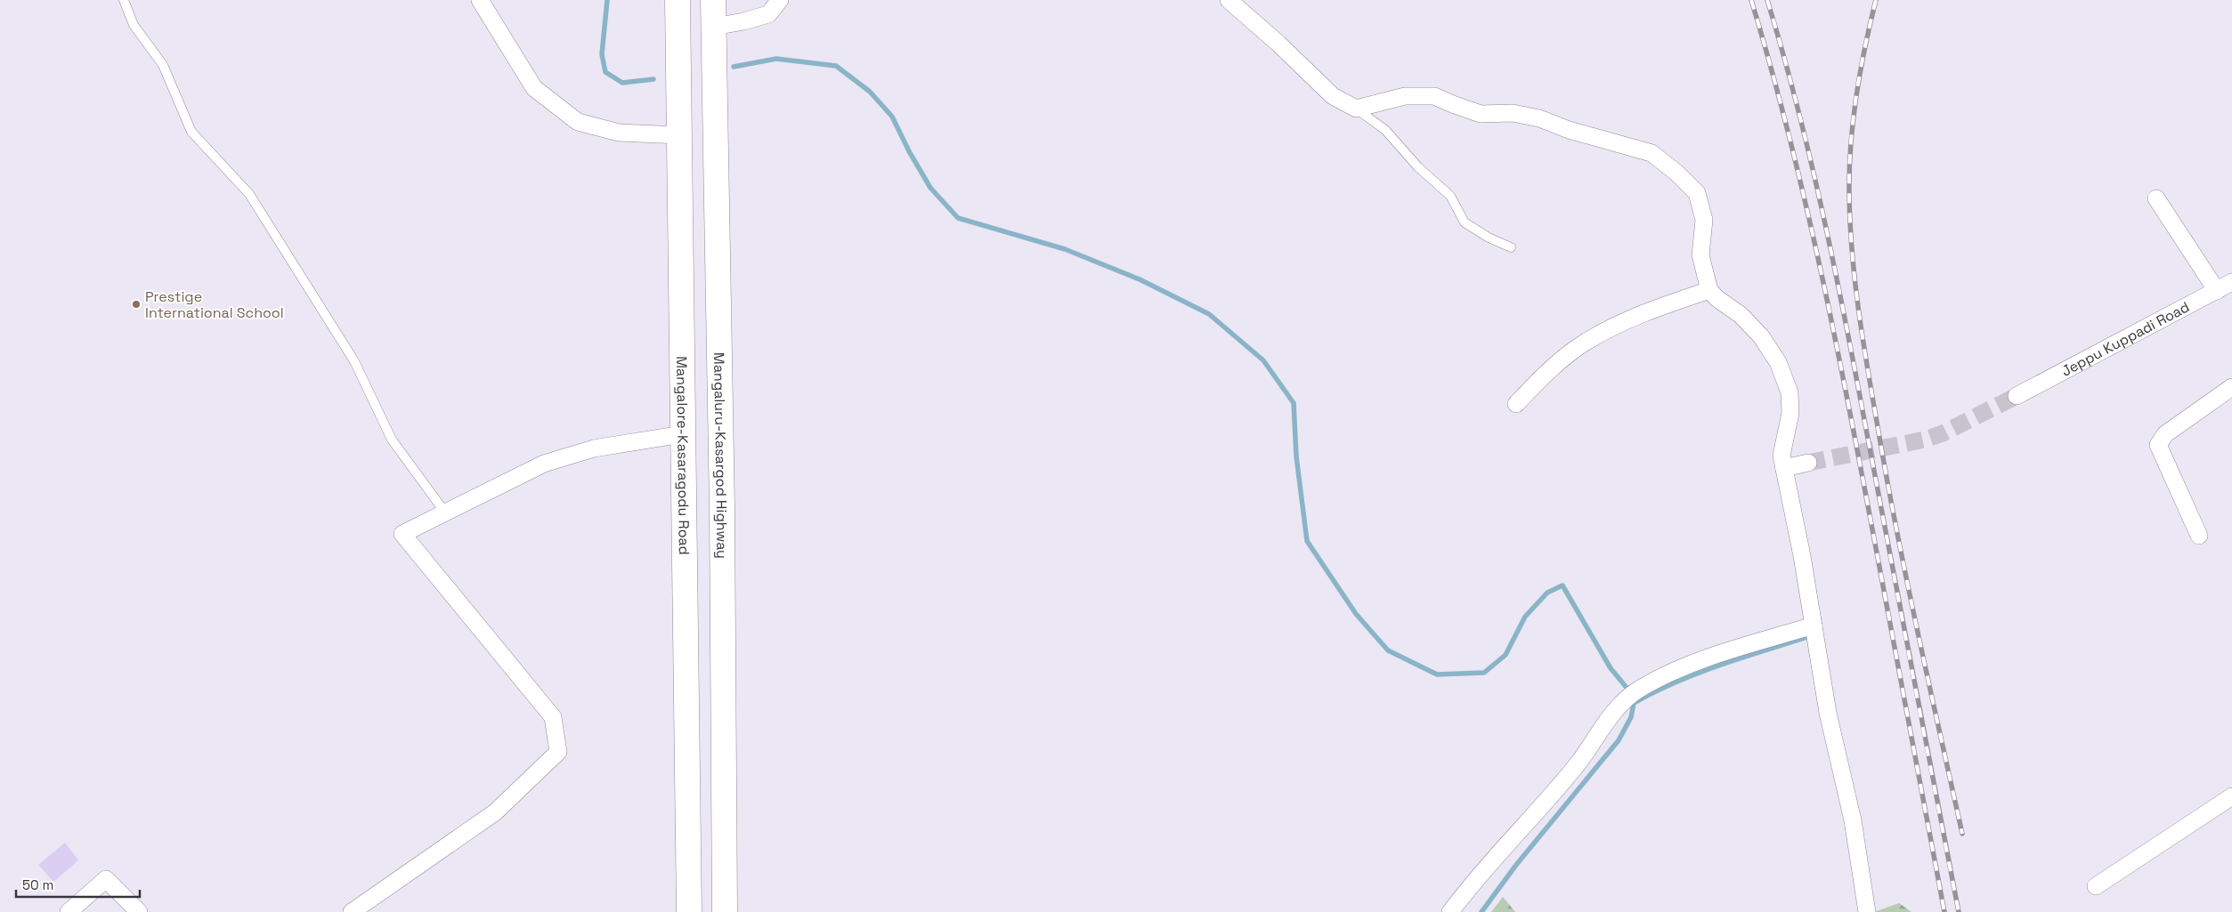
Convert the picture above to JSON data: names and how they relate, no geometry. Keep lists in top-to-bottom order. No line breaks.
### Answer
{"streets":{"highway":["Mangalore-Kasaragodu Road","Mangaluru-Kasargod Highway"],"street":["Jeppu Kuppadi Road"]},"places":["Prestige International School"],"scale_bar":"50 m"}
